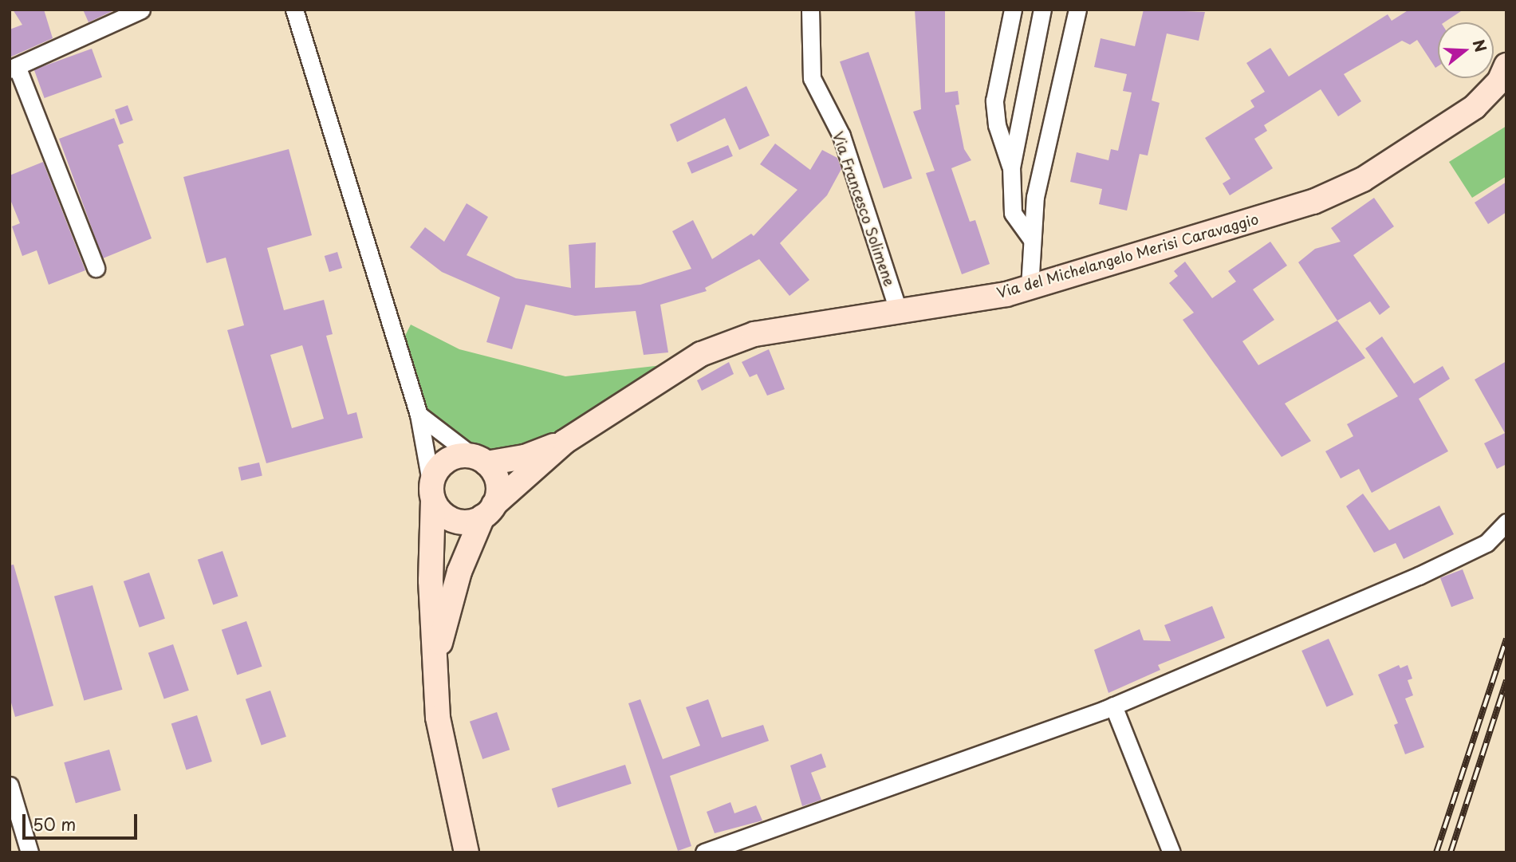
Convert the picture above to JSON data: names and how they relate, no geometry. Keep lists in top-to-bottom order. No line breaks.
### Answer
{"streets":{"street":["Via Francesco Solimene","Via del Michelangelo Merisi Caravaggio"]},"crossings":[["Via Francesco Solimene","Via del Michelangelo Merisi Caravaggio"]],"scale_bar":"50 m","north":"right"}
